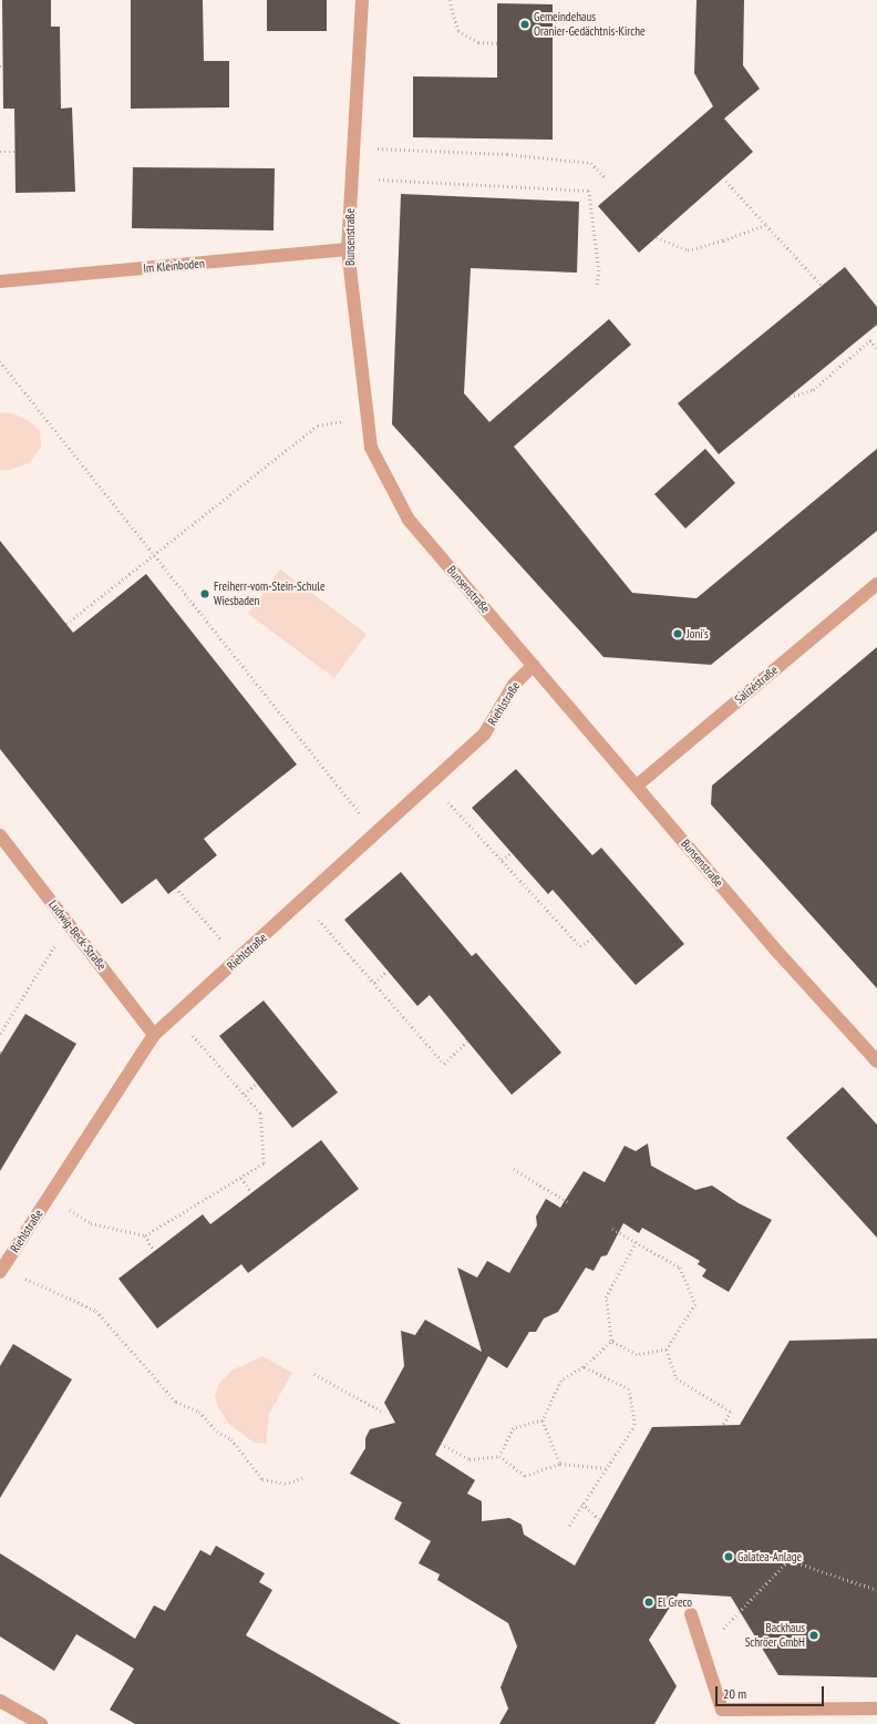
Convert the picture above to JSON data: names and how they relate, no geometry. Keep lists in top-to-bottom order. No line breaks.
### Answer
{"streets":{"street":["Bunsenstraße","Im Kleinboden","Salizéstraße","Riehlstraße","Ludwig-Beck-Straße"]},"crossings":[["Bunsenstraße","Im Kleinboden"],["Bunsenstraße","Salizéstraße"],["Bunsenstraße","Riehlstraße"],["Riehlstraße","Ludwig-Beck-Straße"]],"places":["Gemeindehaus Oranier-Gedächtnis-Kirche","Freiherr-vom-Stein-Schule Wiesbaden","Joni's","Galatea-Anlage","El Greco","Backhaus Schröer GmbH"],"scale_bar":"20 m"}
